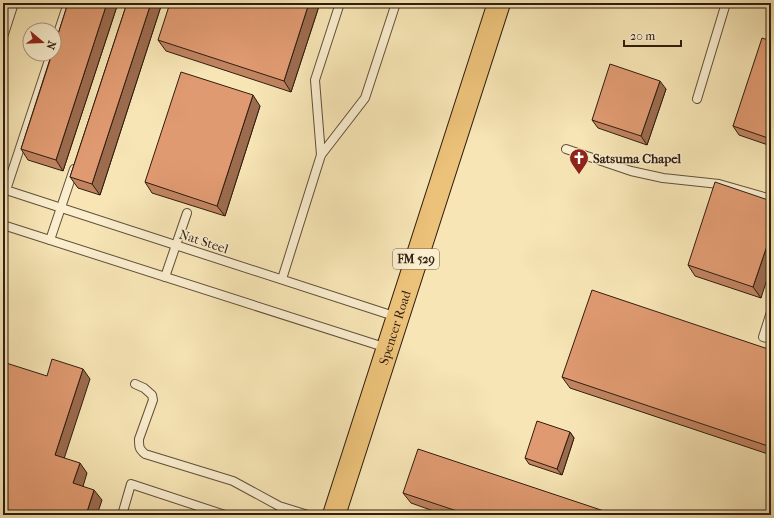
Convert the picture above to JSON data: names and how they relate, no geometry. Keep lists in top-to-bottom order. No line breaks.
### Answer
{"streets":{"main road":["FM 529","Spencer Road"],"lane":["Nat Steel"]},"crossings":[["Nat Steel","Spencer Road"]],"places":{"church":["Satsuma Chapel"]},"scale_bar":"20 m","north":"right"}
